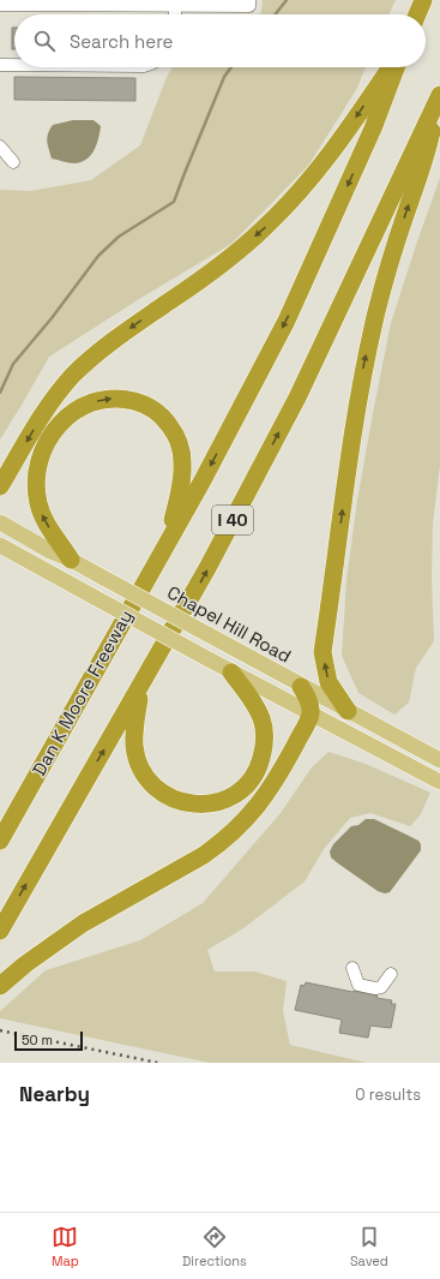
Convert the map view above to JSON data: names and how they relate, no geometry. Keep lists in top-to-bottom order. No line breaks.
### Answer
{"streets":{"highway":["I 40","Dan K Moore Freeway"],"main road":["Chapel Hill Road"]},"crossings":[["I 40","Dan K Moore Freeway"]],"scale_bar":"50 m","page":{"search":"Search here","scale":"50 m","heading":["Nearby","0 results"],"nav":["Map","Directions","Saved"]}}
